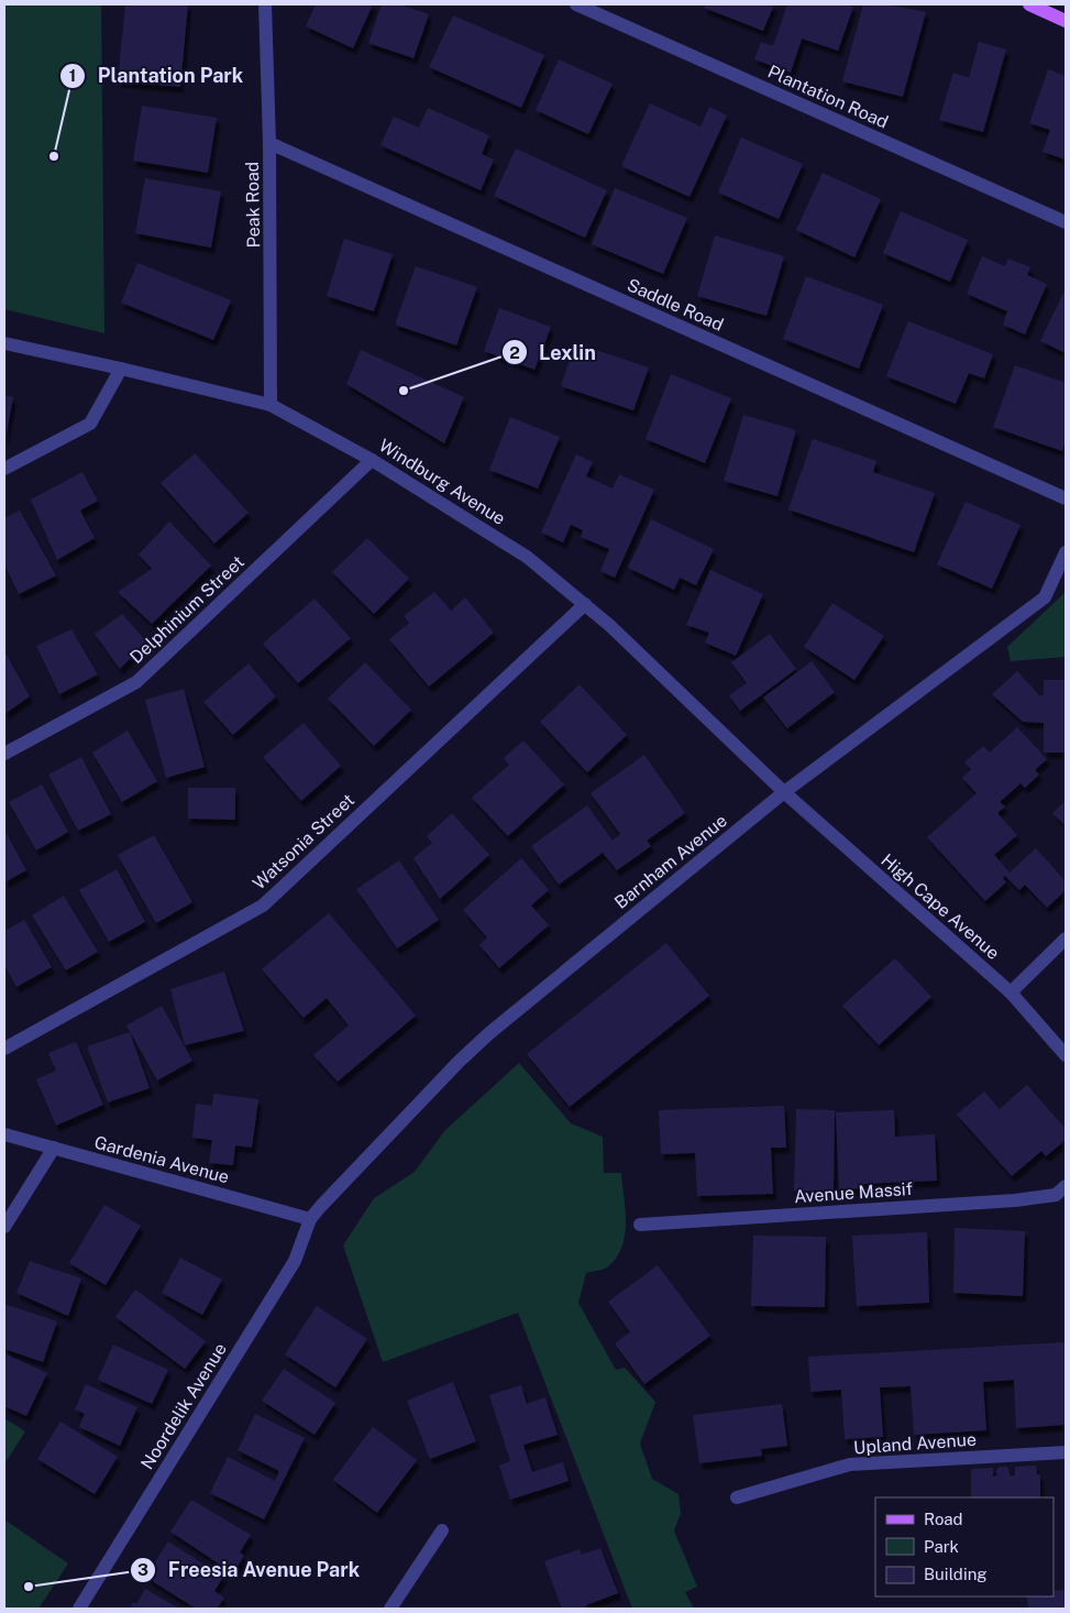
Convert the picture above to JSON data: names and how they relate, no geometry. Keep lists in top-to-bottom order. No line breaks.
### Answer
{"streets":{"street":["Plantation Road","Peak Road","Saddle Road","Windburg Avenue","Delphinium Street","Watsonia Street","Barnham Avenue","High Cape Avenue","Gardenia Avenue","Avenue Massif","Noordelik Avenue","Upland Avenue"]},"crossings":[["Peak Road","Saddle Road"],["Peak Road","Windburg Avenue"],["Windburg Avenue","Delphinium Street"],["Windburg Avenue","Watsonia Street"],["Windburg Avenue","Barnham Avenue"],["Windburg Avenue","High Cape Avenue"],["Barnham Avenue","High Cape Avenue"],["Barnham Avenue","Gardenia Avenue"],["Barnham Avenue","Noordelik Avenue"],["Gardenia Avenue","Noordelik Avenue"]],"places":["Plantation Park","Lexlin","Freesia Avenue Park"],"legend":["Road","Park","Building"]}
